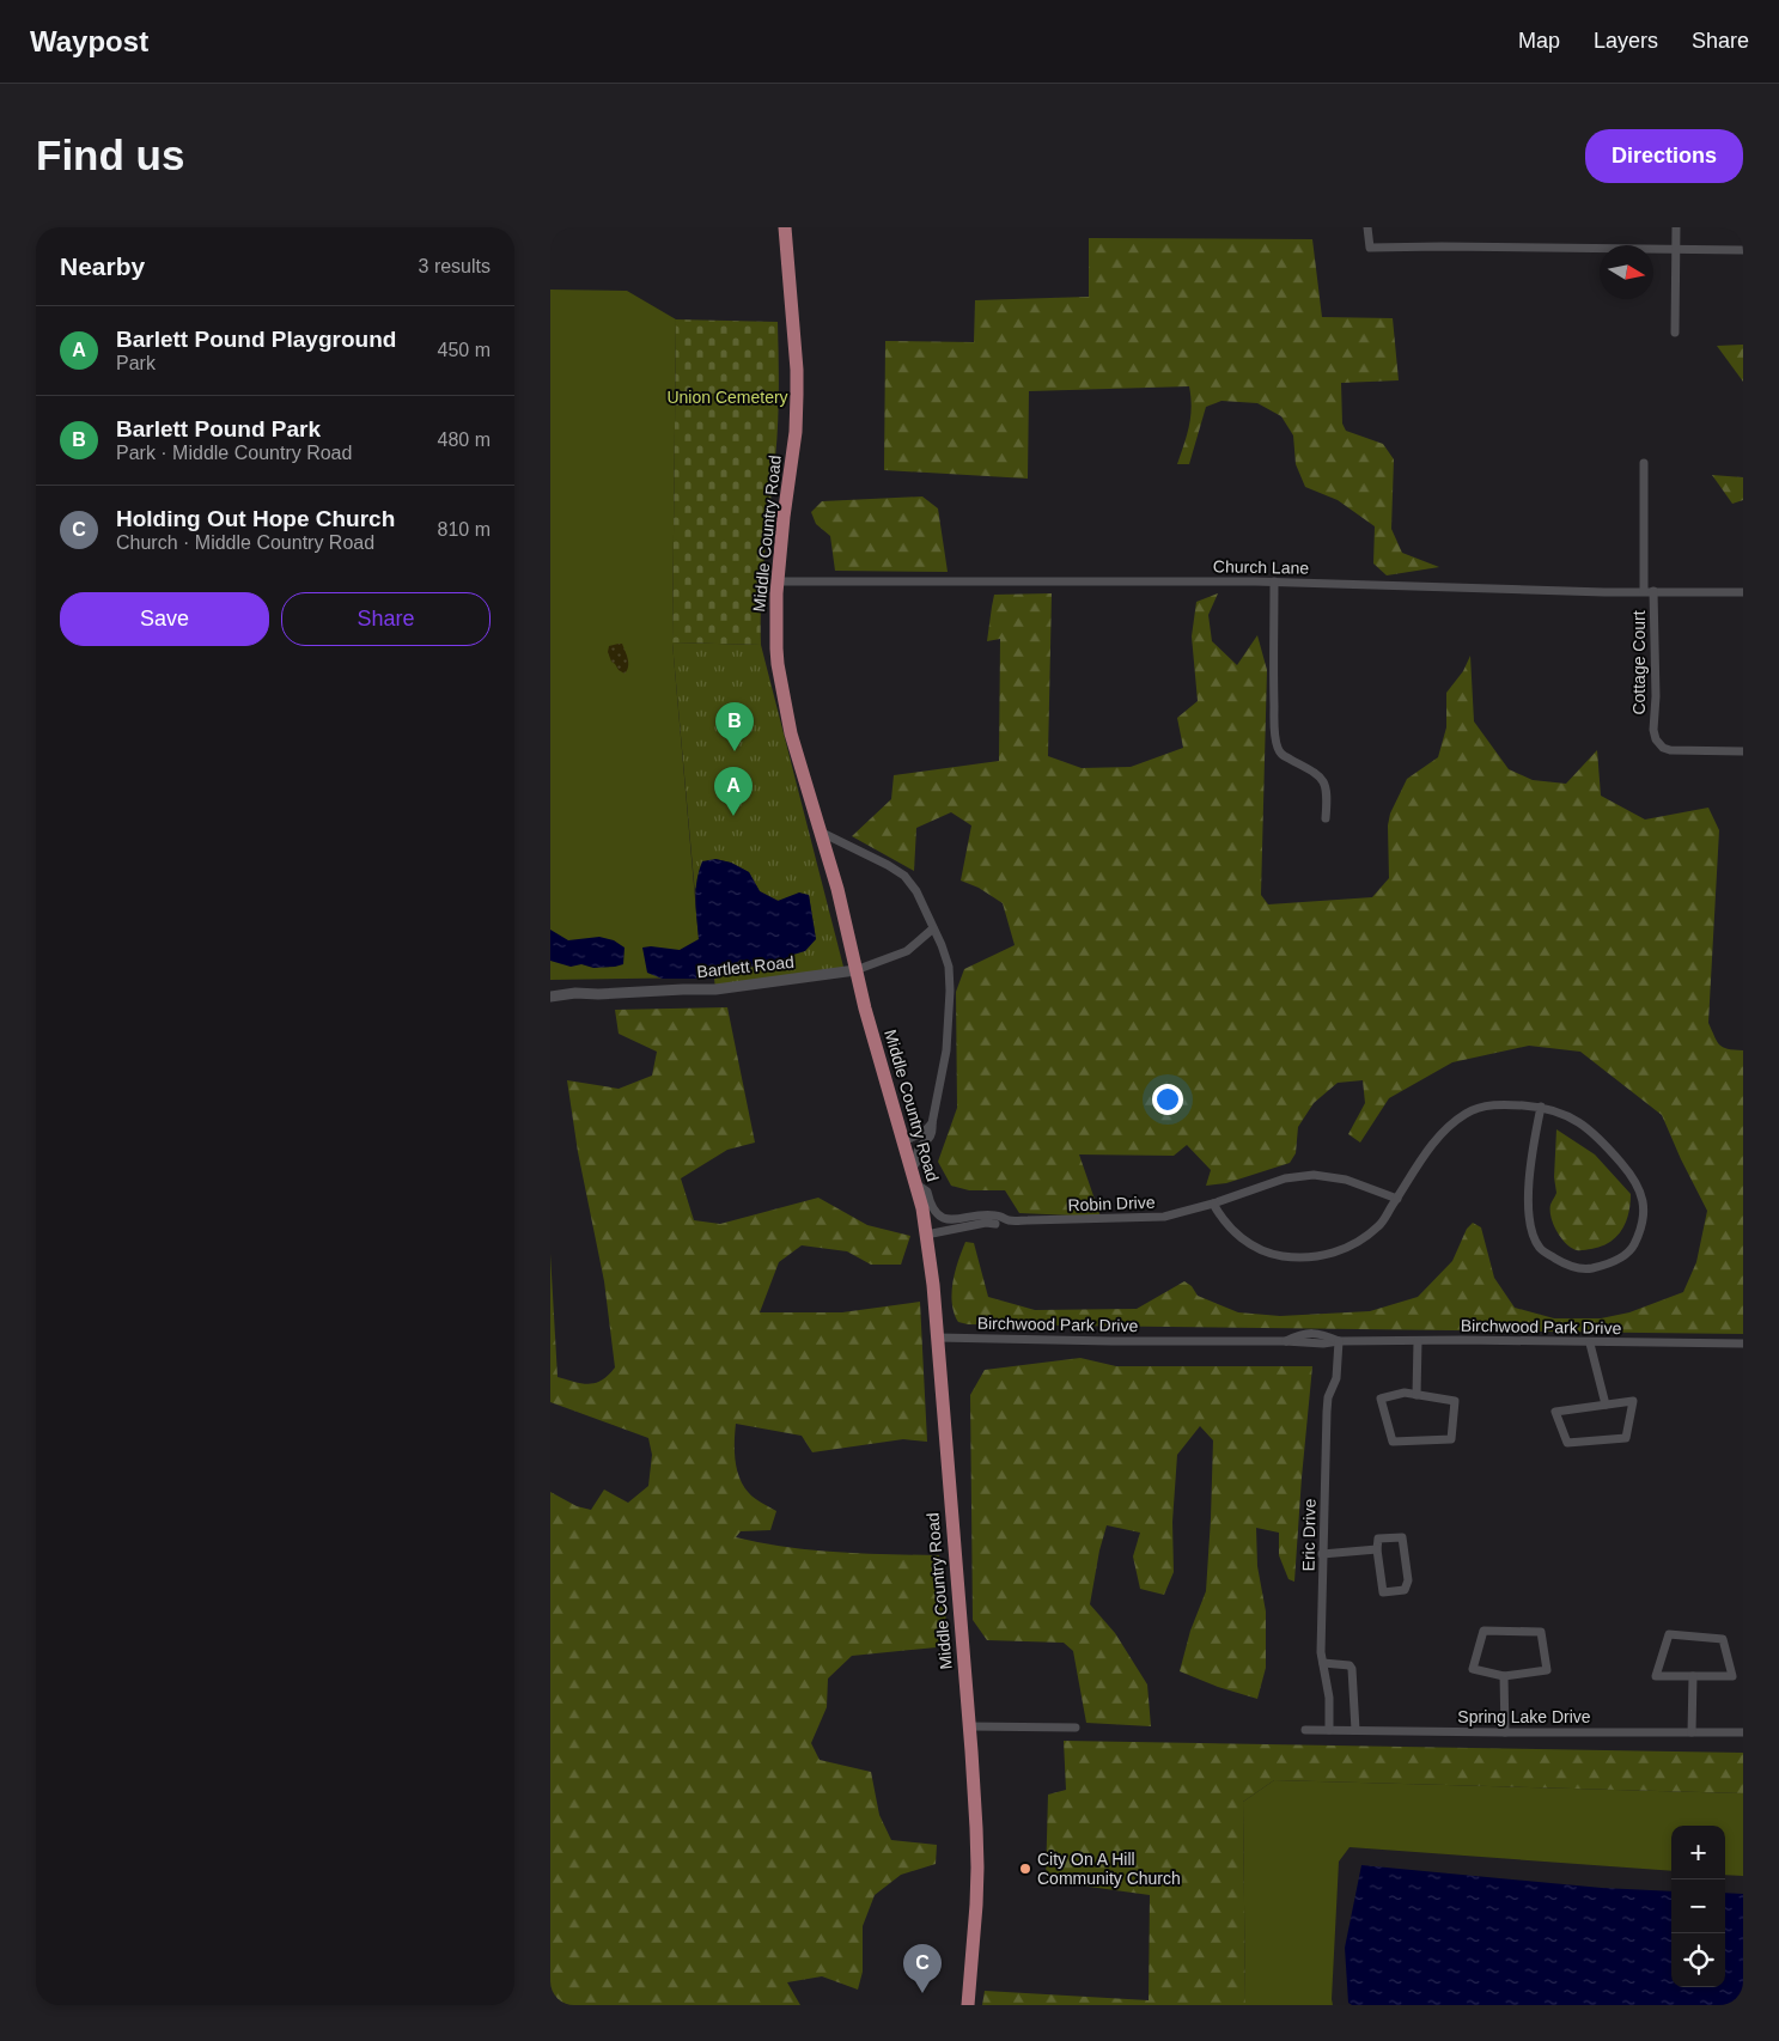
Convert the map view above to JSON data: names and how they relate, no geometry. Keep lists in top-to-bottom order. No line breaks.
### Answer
{"streets":{"main road":["Middle Country Road"],"street":["Church Lane","Cottage Court","Bartlett Road","Robin Drive","Birchwood Park Drive","Eric Drive","Spring Lake Drive"]},"crossings":[["Middle Country Road","Church Lane"],["Middle Country Road","Bartlett Road"],["Middle Country Road","Robin Drive"],["Middle Country Road","Birchwood Park Drive"],["Church Lane","Cottage Court"],["Birchwood Park Drive","Eric Drive"],["Eric Drive","Spring Lake Drive"]],"parks":["Union Cemetery"],"places":["City On A Hill Community Church"],"north":"right","page":{"header":"Waypost","nav":["Map","Layers","Share"],"buttons":["Directions",["Save","Share"]],"title":"Find us","heading":["Nearby","3 results"],"list":[{"mark":"A","name":"Barlett Pound Playground","note":"Park","value":"450 m"},{"mark":"B","name":"Barlett Pound Park","note":"Park · Middle Country Road","value":"480 m"},{"mark":"C","name":"Holding Out Hope Church","note":"Church · Middle Country Road","value":"810 m"}],"pins":["B","A","C"],"map_buttons":["+","−"]}}
